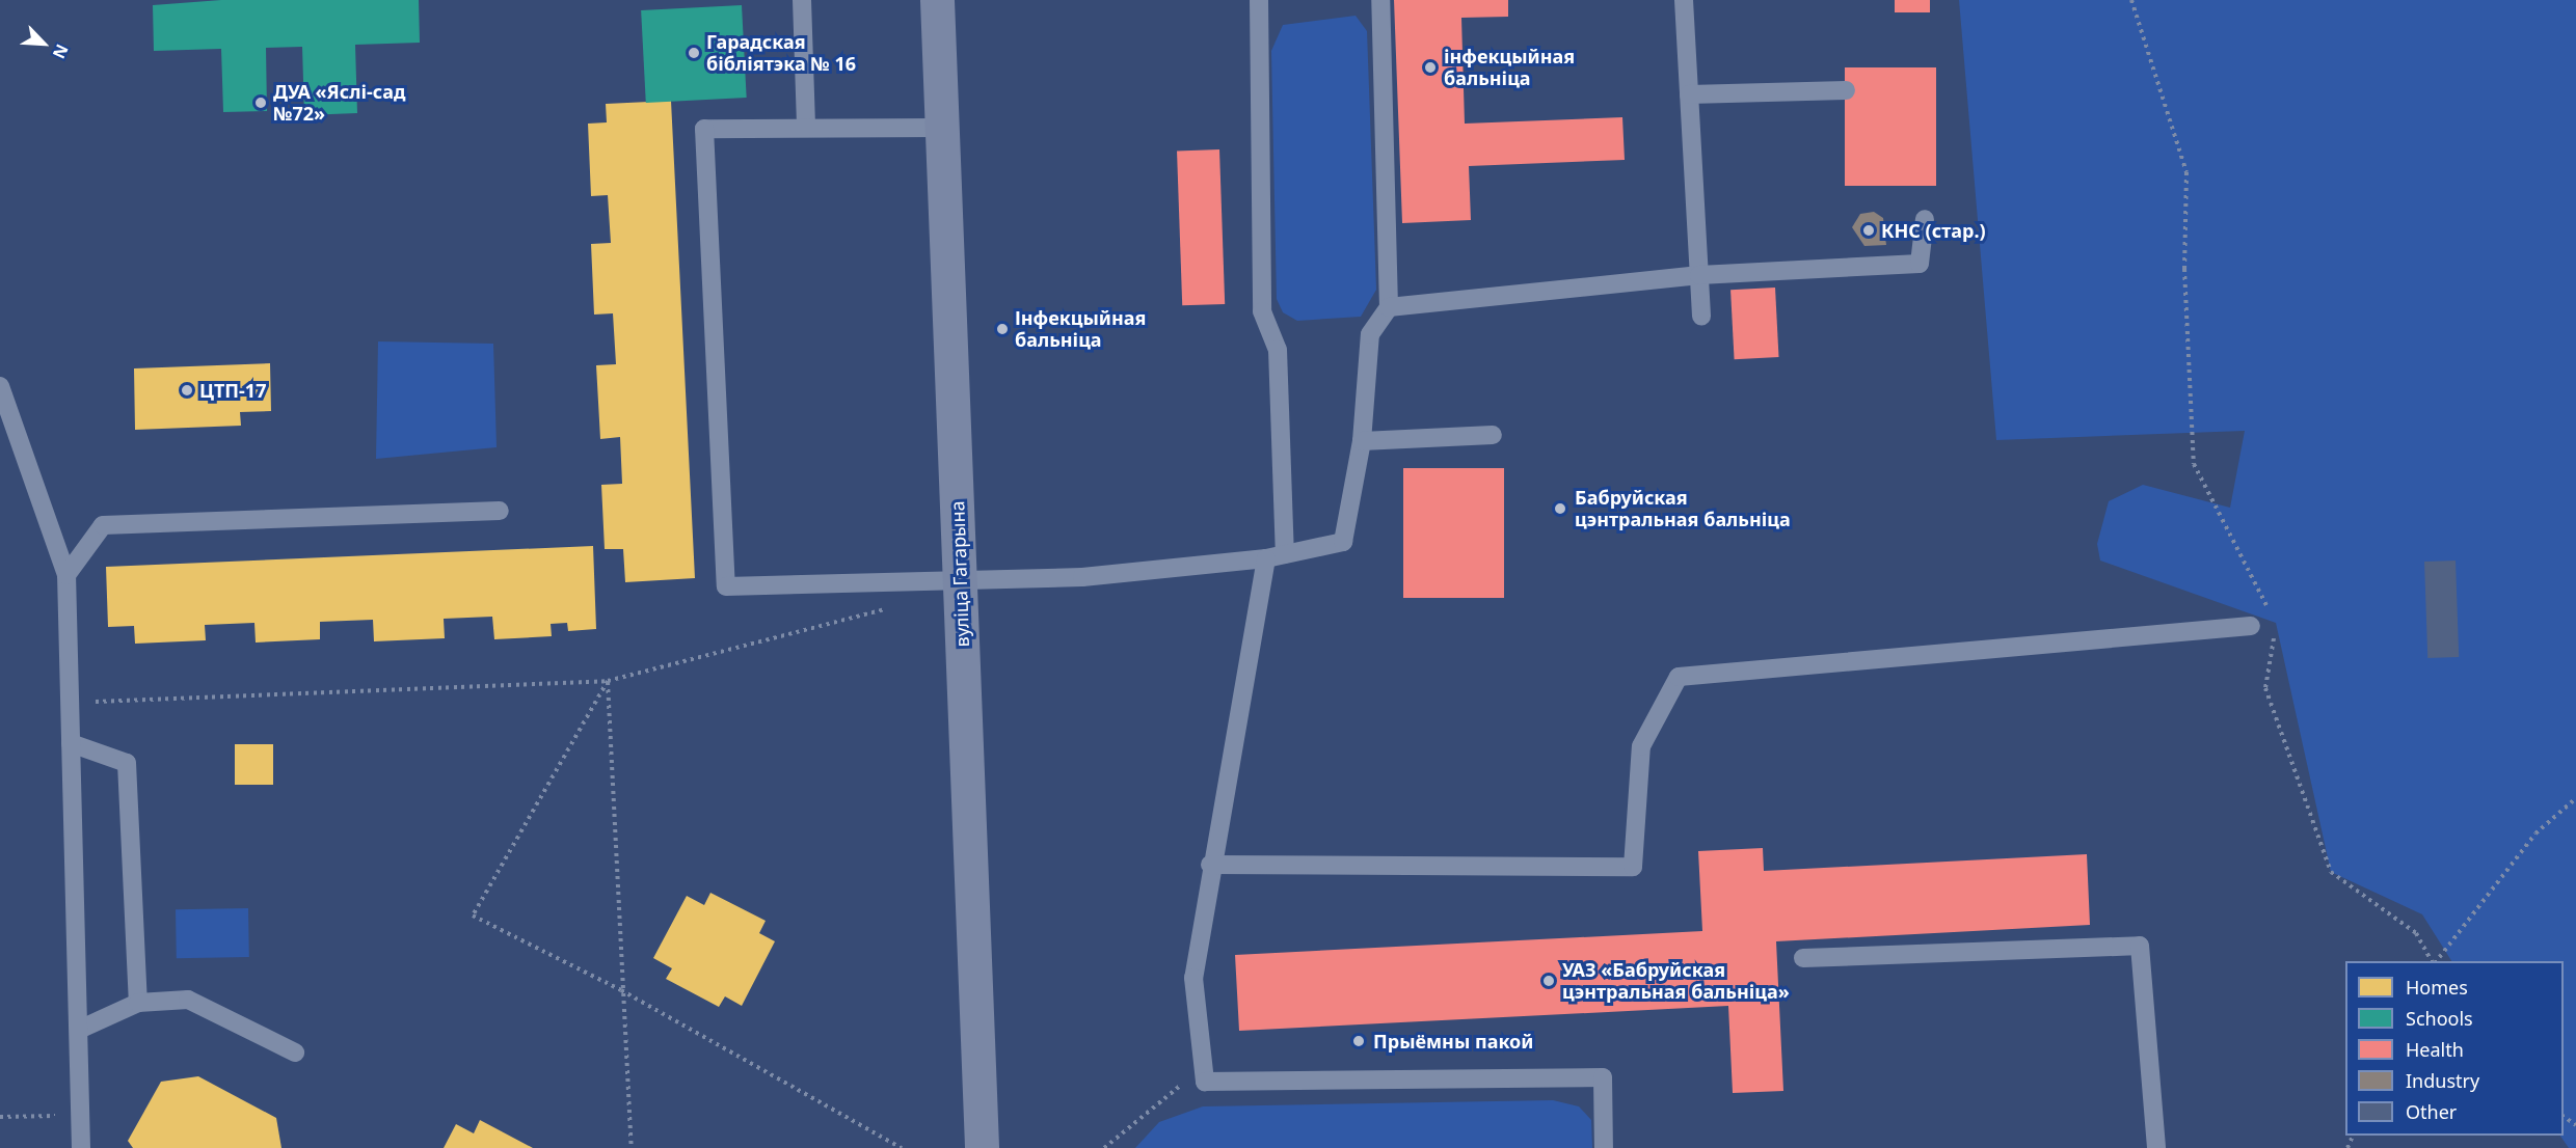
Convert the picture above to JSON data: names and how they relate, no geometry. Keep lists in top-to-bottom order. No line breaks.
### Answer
{"streets":{"main road":["вуліца Гагарына"]},"places":["Гарадская бібліятэка № 16","інфекцыйная бальніца","ДУА «Яслі-сад №72»","КНС (стар.)","Інфекцыйная бальніца","ЦТП-17","Бабруйская цэнтральная бальніца","УАЗ «Бабруйская цэнтральная бальніца»","Прыёмны пакой"],"legend":["Homes","Schools","Health","Industry","Other"],"north":"bottom right"}
